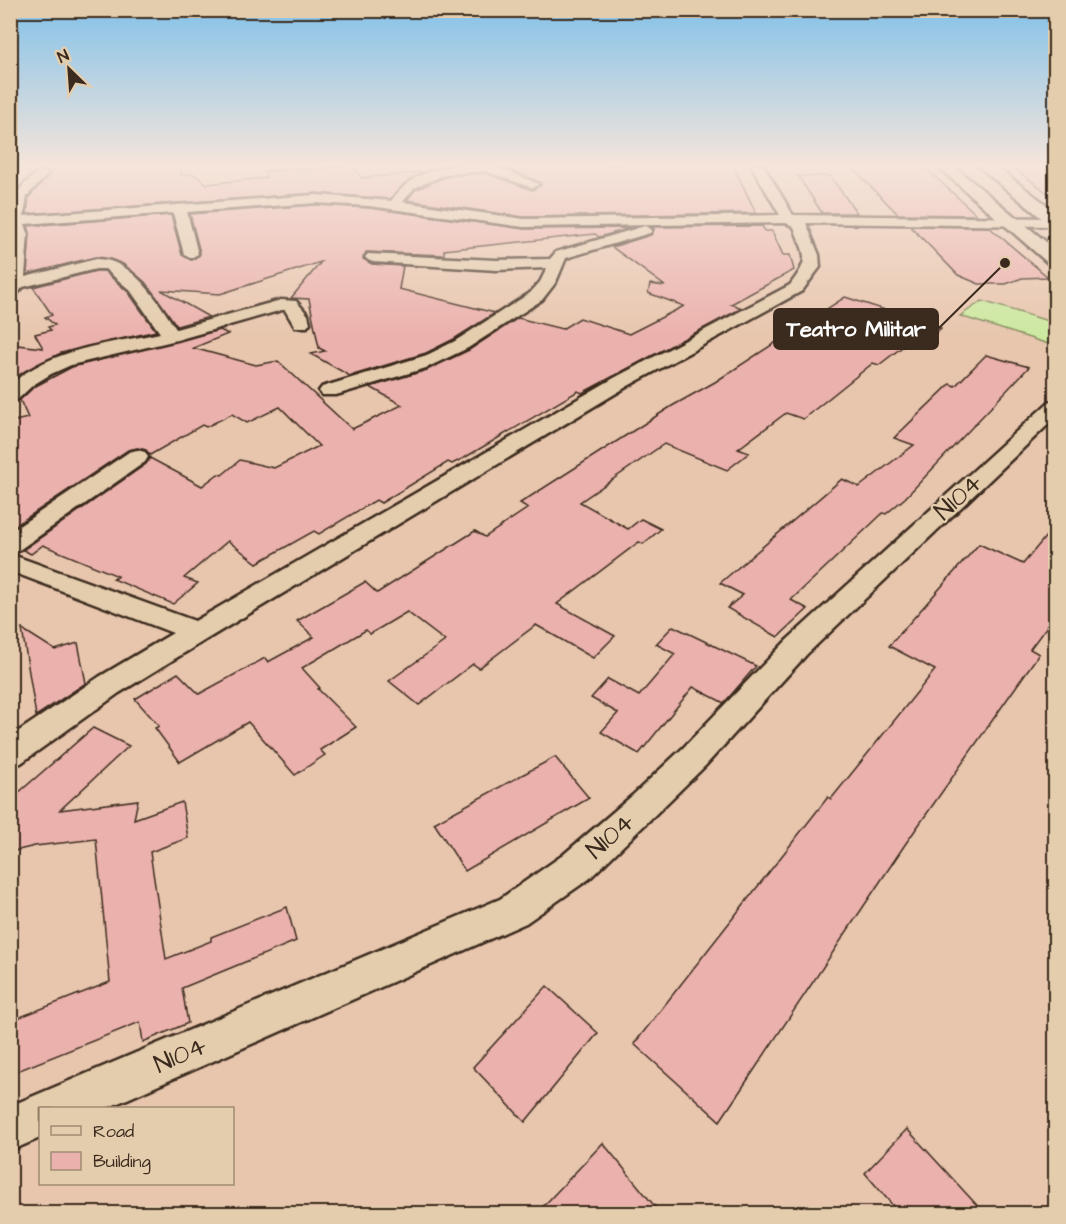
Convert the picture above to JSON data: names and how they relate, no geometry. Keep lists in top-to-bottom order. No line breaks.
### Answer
{"streets":{"street":["N104"]},"places":["Teatro Militar"],"legend":["Road","Building"],"north":"top left"}
